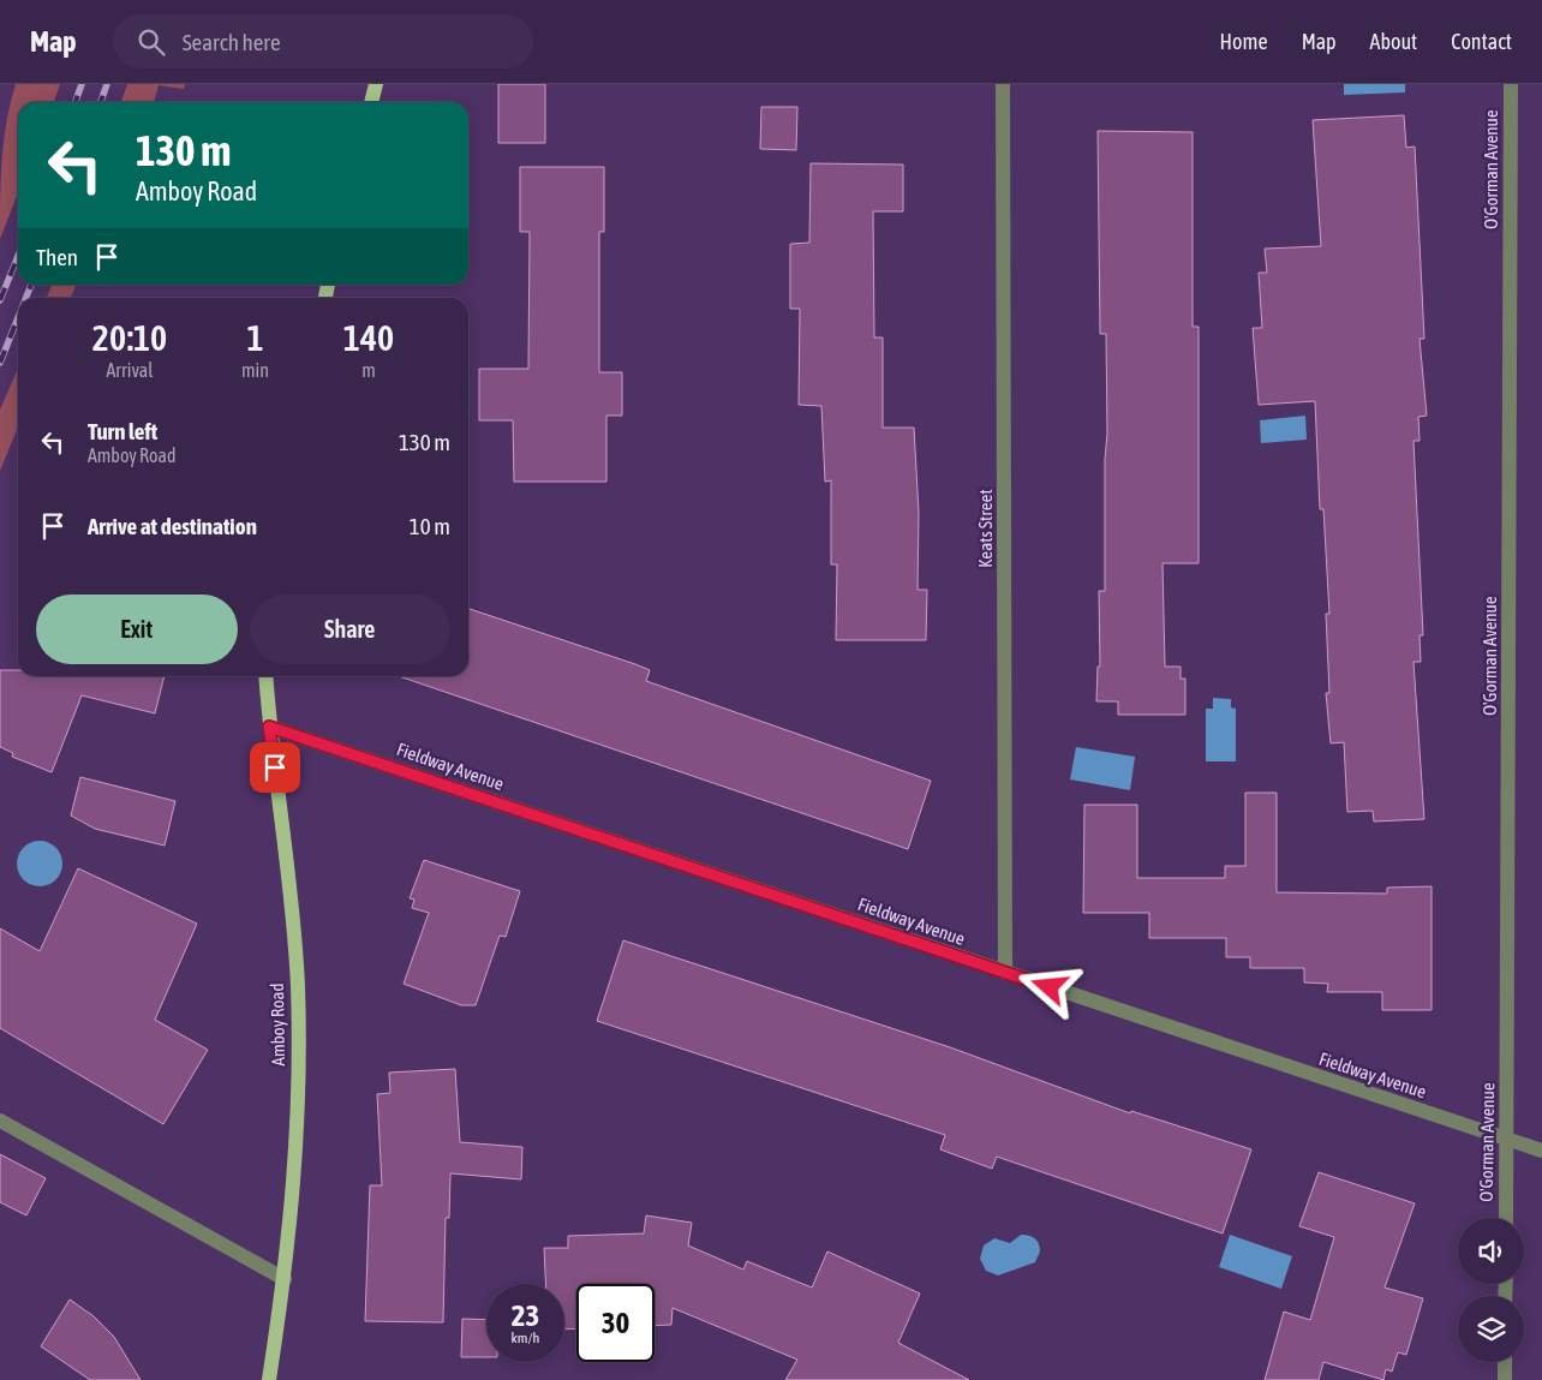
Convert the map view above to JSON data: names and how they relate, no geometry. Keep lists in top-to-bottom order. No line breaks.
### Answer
{"streets":{"main road":["Amboy Road"],"street":["O'Gorman Avenue","Keats Street","Fieldway Avenue"]},"crossings":[["O'Gorman Avenue","Fieldway Avenue"],["Keats Street","Fieldway Avenue"],["Fieldway Avenue","Amboy Road"]],"page":{"header":"Map","search":"Search here","nav":["Home","Map","About","Contact"],"turn":["130 m","Amboy Road"],"then":"Then","eta":["20:10","Arrival","1","min","140","m"],"list":[{"name":"Turn left","note":"Amboy Road","value":"130 m"},{"name":"Arrive at destination","value":"10 m"}],"buttons":["Exit","Share"],"speed":"23 km/h","limit":"30"}}
